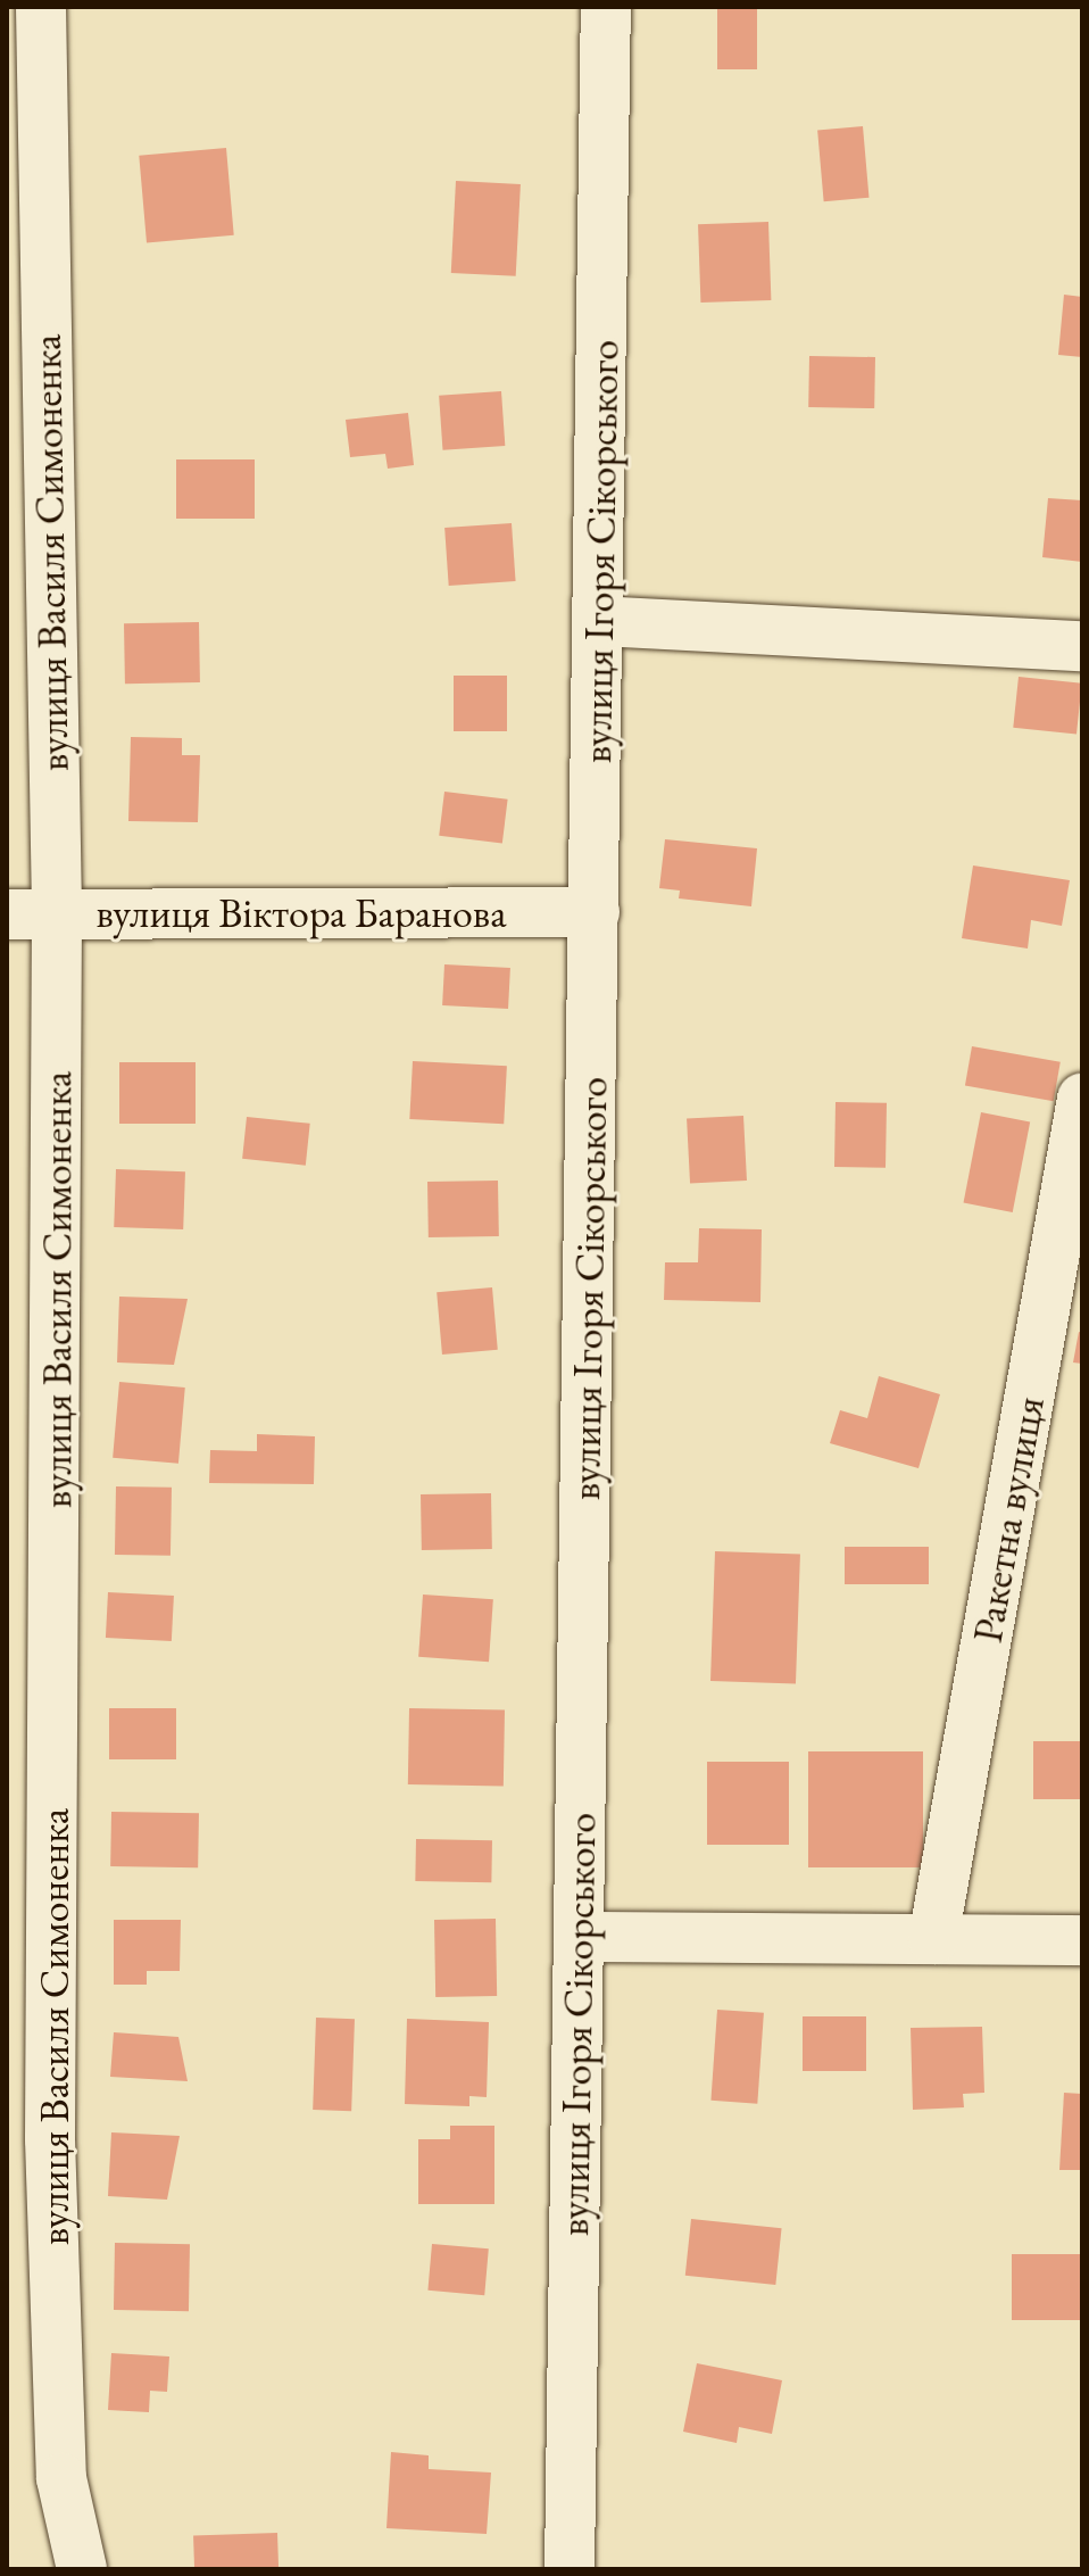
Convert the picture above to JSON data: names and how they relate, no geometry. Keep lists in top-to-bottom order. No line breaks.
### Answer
{"streets":{"street":["вулиця Ігоря Сікорського","вулиця Василя Симоненка","вулиця Віктора Баранова","Ракетна вулиця"]},"crossings":[["вулиця Ігоря Сікорського","вулиця Віктора Баранова"],["вулиця Василя Симоненка","вулиця Віктора Баранова"]]}
